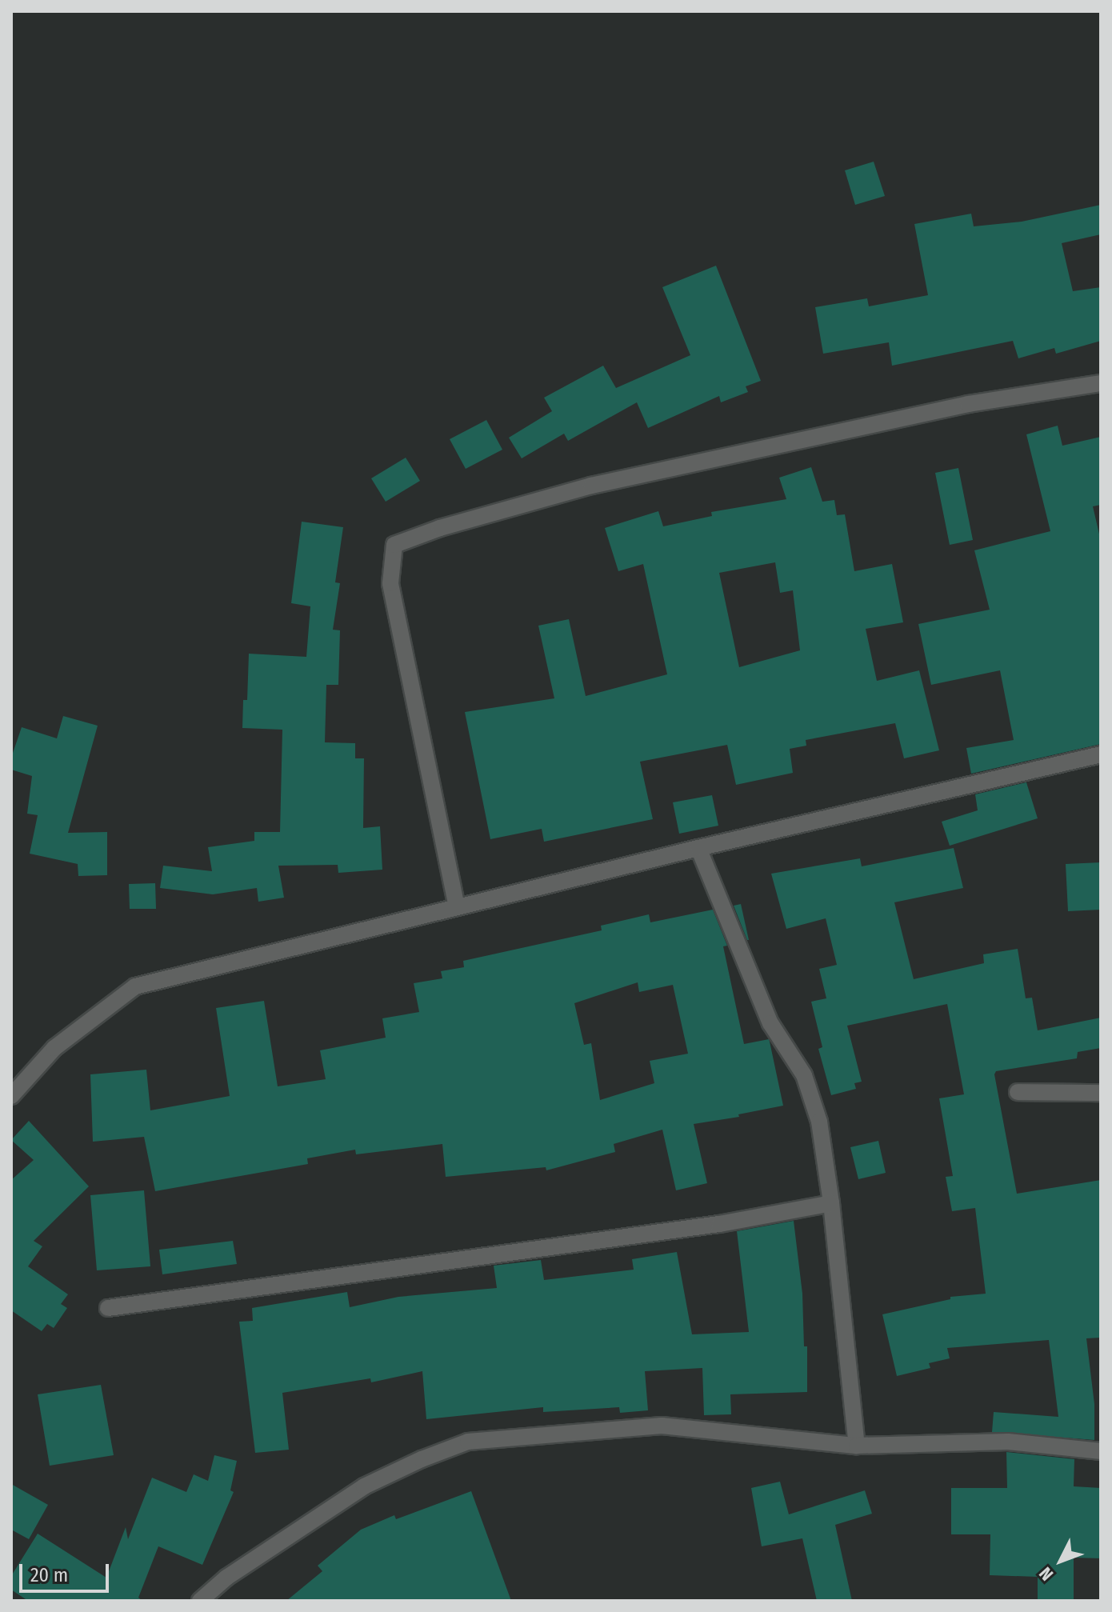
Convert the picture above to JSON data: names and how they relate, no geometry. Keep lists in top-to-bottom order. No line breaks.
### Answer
{"scale_bar":"20 m","north":"bottom left"}
